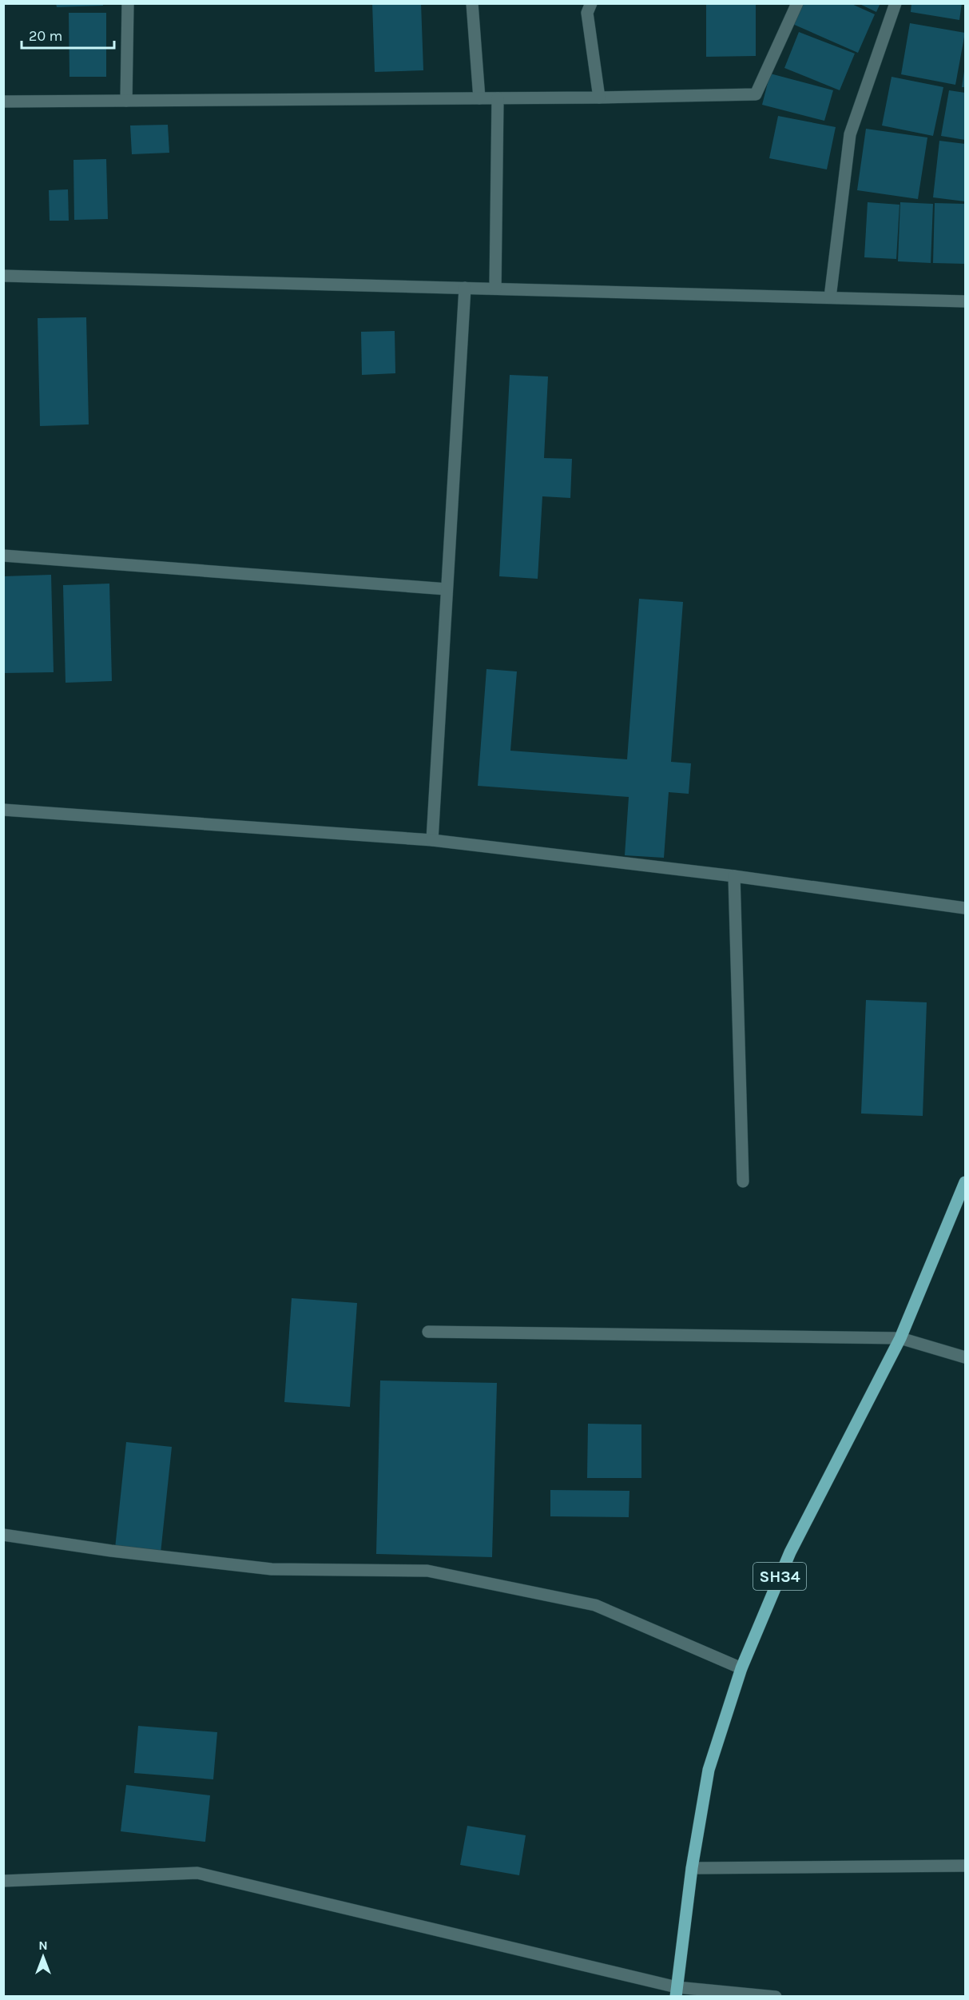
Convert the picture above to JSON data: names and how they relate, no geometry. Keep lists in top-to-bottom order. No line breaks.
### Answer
{"streets":{"main road":["SH34"]},"scale_bar":"20 m","north":"top"}
